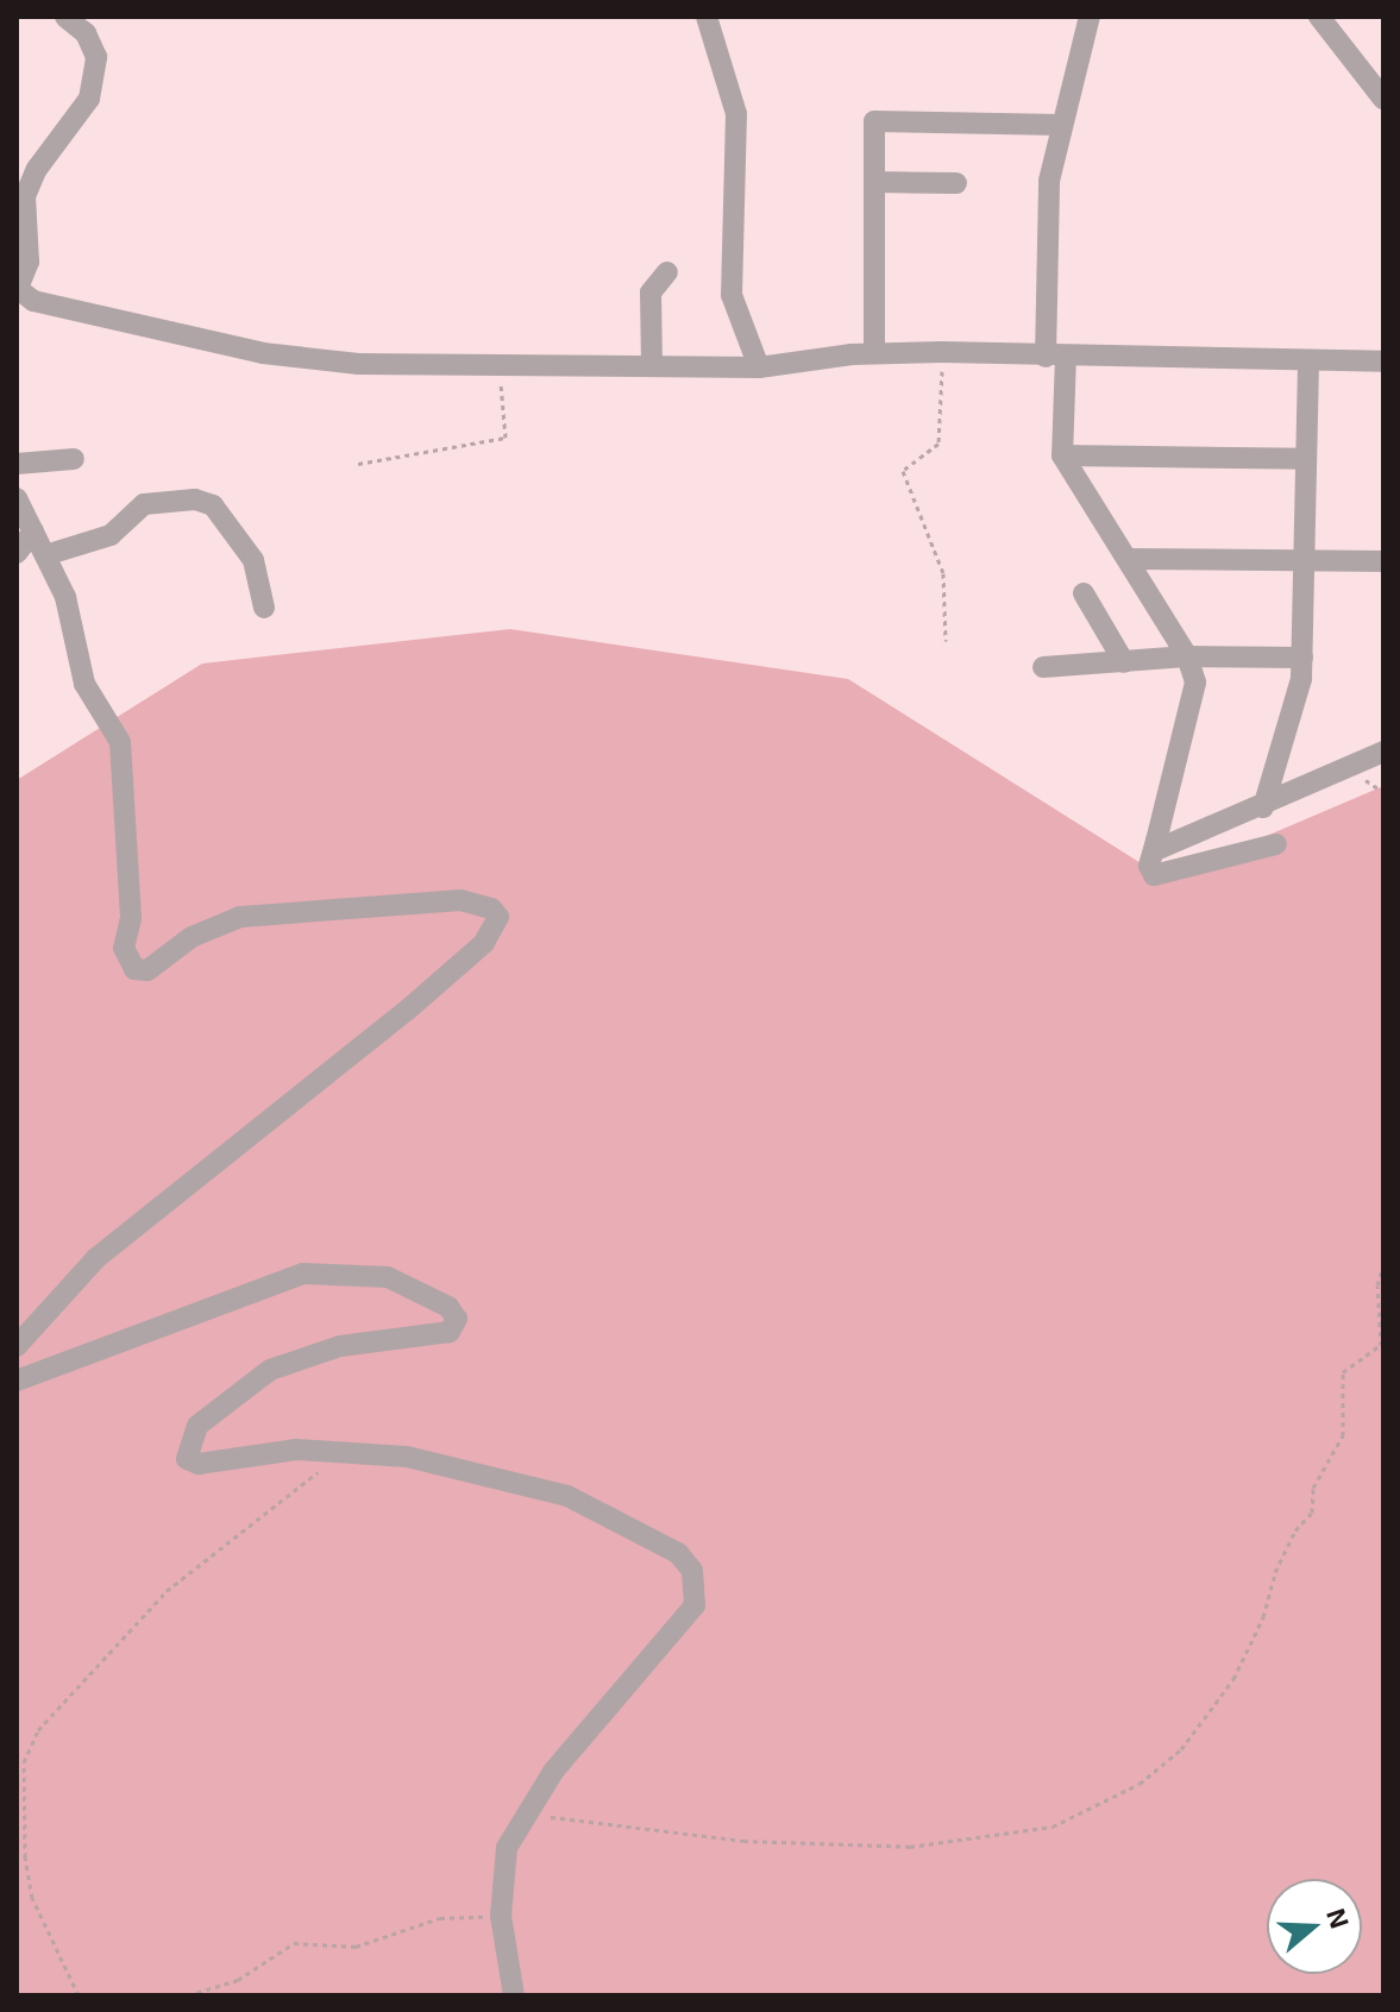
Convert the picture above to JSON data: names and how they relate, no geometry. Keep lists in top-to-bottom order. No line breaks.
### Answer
{"north":"right"}
